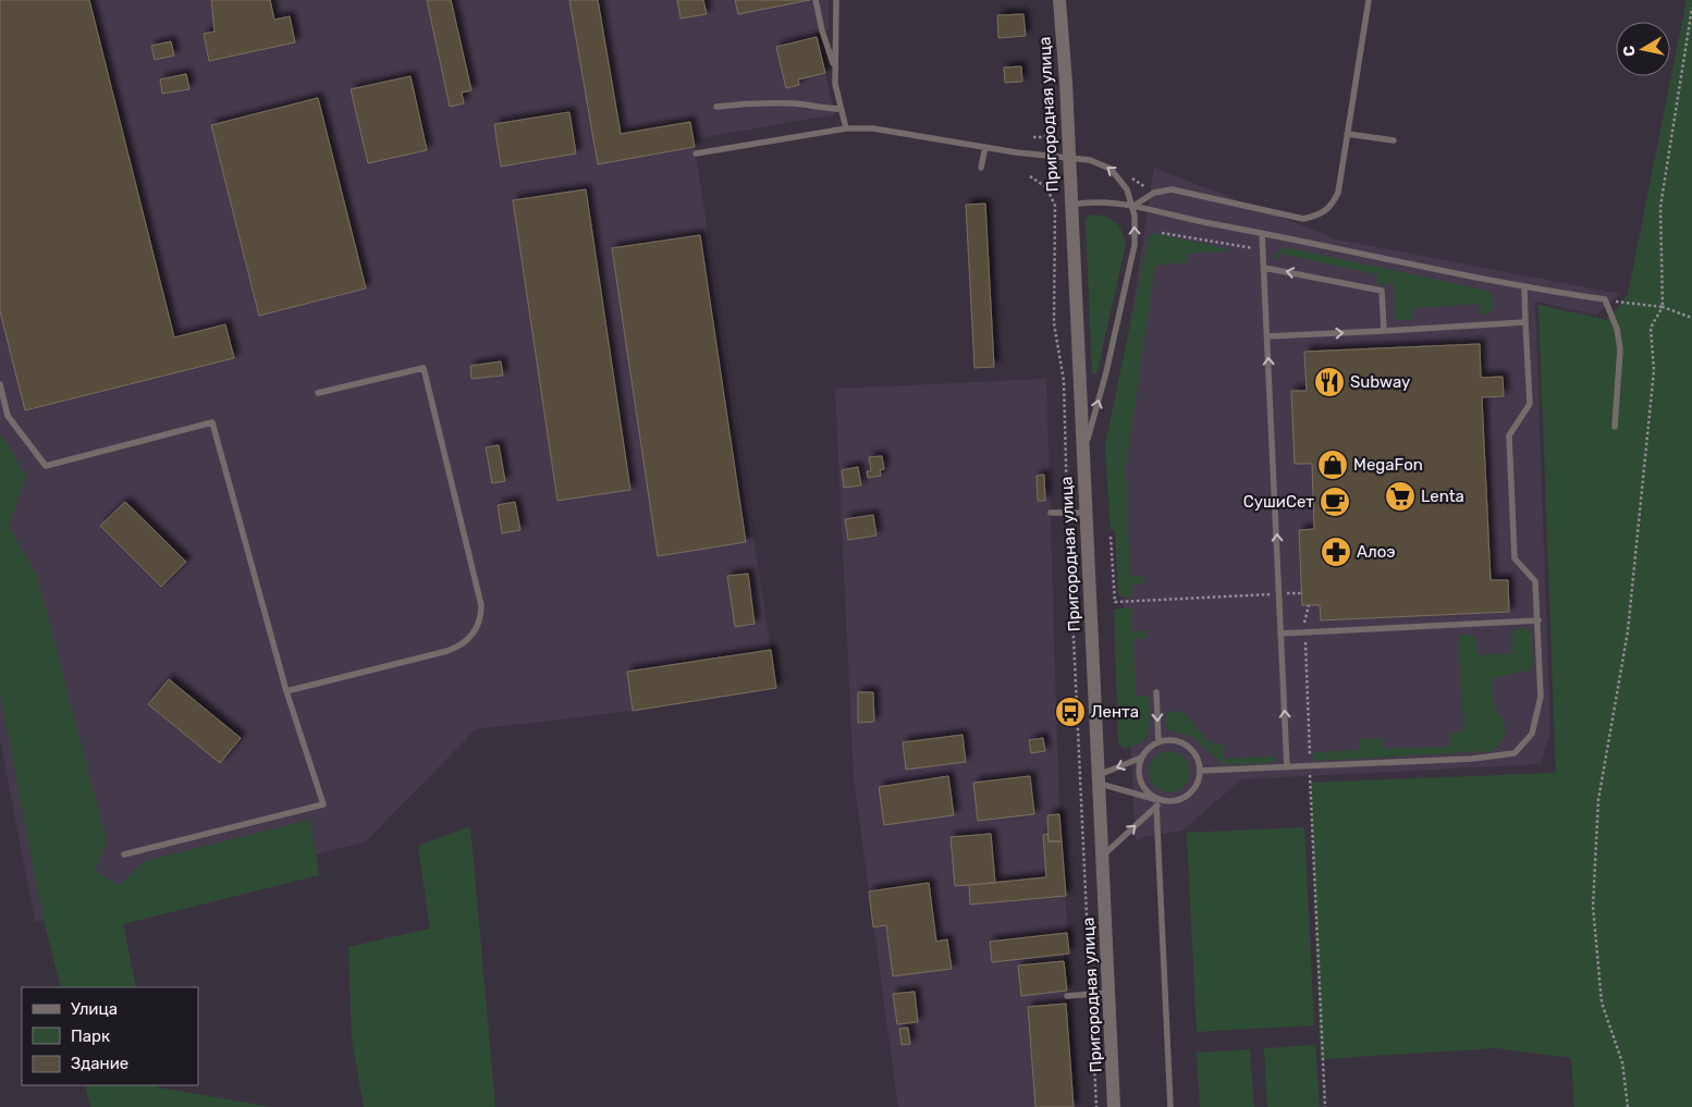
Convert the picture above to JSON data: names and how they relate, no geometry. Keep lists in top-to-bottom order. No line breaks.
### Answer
{"streets":{"street":["Пригородная улица"]},"places":{"restaurant":["Subway"],"shop":["MegaFon"],"supermarket":["Lenta"],"cafe":["СушиСет"],"pharmacy":["Алоэ"],"bus stop":["Лента"]},"legend":["Улица","Парк","Здание"],"north":"left"}
